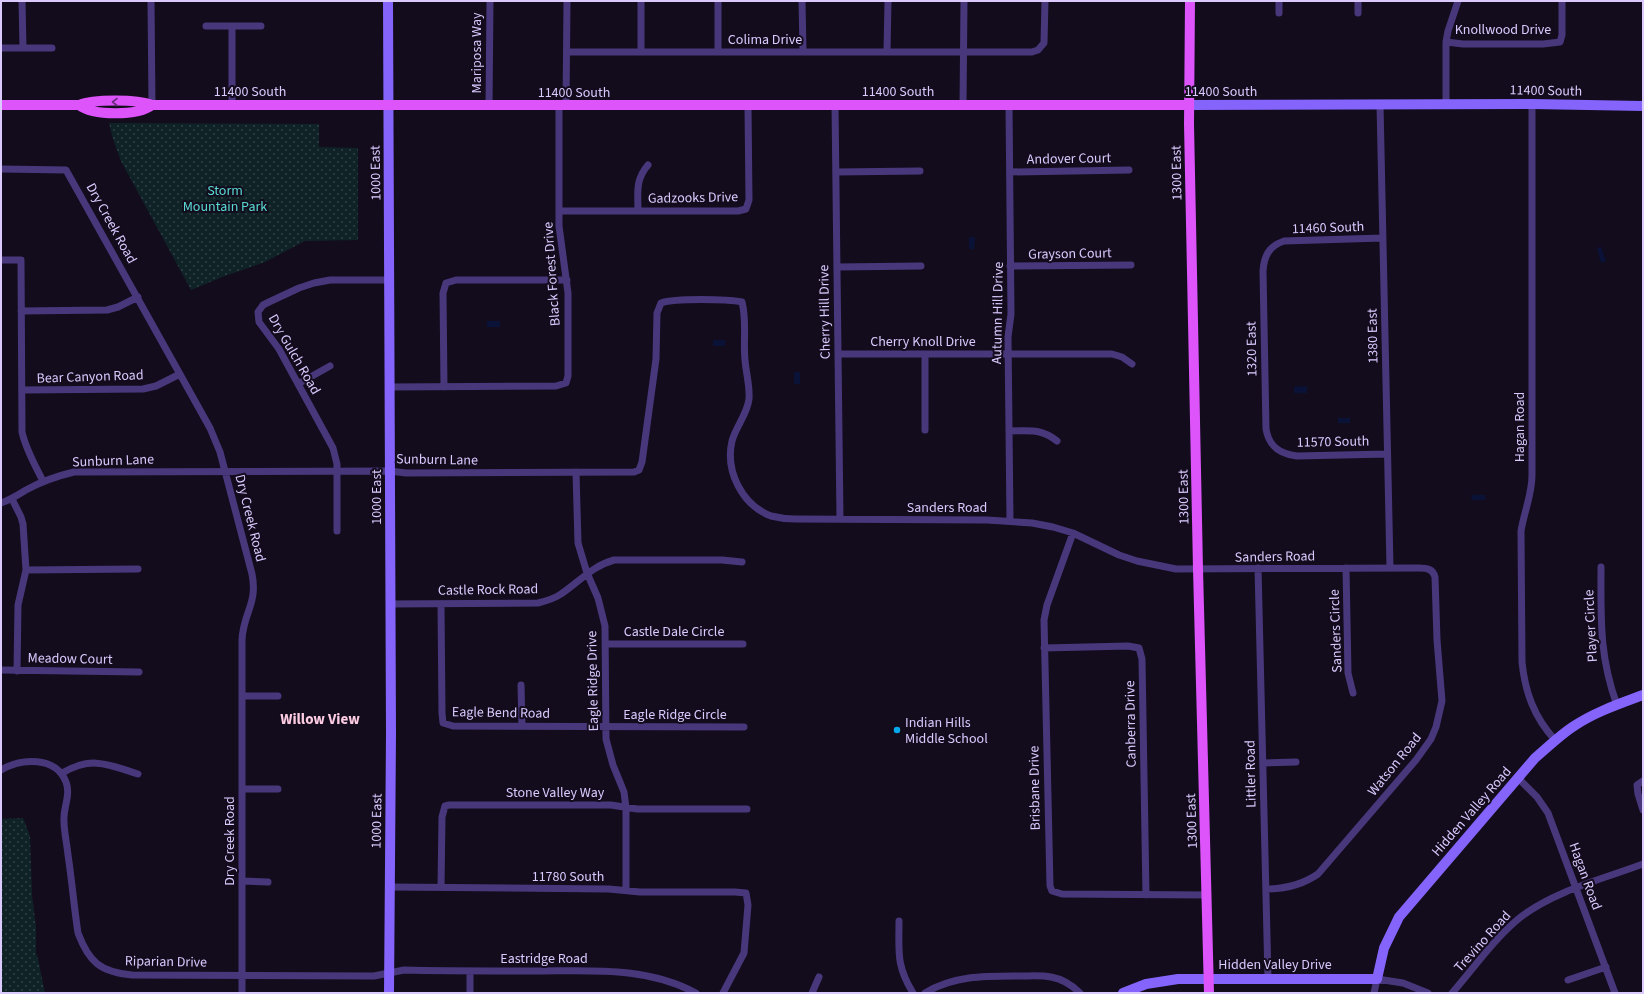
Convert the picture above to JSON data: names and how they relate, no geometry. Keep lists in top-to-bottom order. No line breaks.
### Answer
{"streets":{"main road":["11400 South","1300 East"],"street":["Knollwood Drive","Colima Drive","Mariposa Way","Andover Court","1000 East","Gadzooks Drive","Dry Creek Road","11460 South","Grayson Court","Black Forest Drive","Cherry Hill Drive","Autumn Hill Drive","1380 East","Cherry Knoll Drive","1320 East","Dry Gulch Road","Bear Canyon Road","Hagan Road","11570 South","Sunburn Lane","Sanders Road","Castle Rock Road","Player Circle","Castle Dale Circle","Sanders Circle","Meadow Court","Eagle Ridge Drive","Eagle Bend Road","Eagle Ridge Circle","Canberra Drive","Watson Road","Littler Road","Brisbane Drive","Stone Valley Way","Hidden Valley Road","11780 South","Trevino Road","Eastridge Road","Riparian Drive","Hidden Valley Drive"]},"crossings":[["Colima Drive","Black Forest Drive"],["Mariposa Way","11400 South"],["11400 South","1000 East"],["11400 South","1300 East"],["11400 South","Gadzooks Drive"],["11400 South","Black Forest Drive"],["11400 South","Cherry Hill Drive"],["11400 South","Autumn Hill Drive"],["11400 South","1380 East"],["11400 South","Hagan Road"],["Andover Court","Autumn Hill Drive"],["1000 East","Black Forest Drive"],["1000 East","Dry Gulch Road"],["1000 East","Sunburn Lane"],["1000 East","Castle Rock Road"],["1000 East","11780 South"],["1000 East","Eastridge Road"],["1000 East","Riparian Drive"],["1300 East","Sanders Road"],["1300 East","Brisbane Drive"],["1300 East","Hidden Valley Drive"],["Gadzooks Drive","Black Forest Drive"],["Dry Creek Road","Bear Canyon Road"],["Dry Creek Road","Sunburn Lane"],["Dry Creek Road","Riparian Drive"],["11460 South","1380 East"],["11460 South","1320 East"],["Grayson Court","Autumn Hill Drive"],["Cherry Hill Drive","Cherry Knoll Drive"],["Cherry Hill Drive","Sanders Road"],["Autumn Hill Drive","Cherry Knoll Drive"],["Autumn Hill Drive","Sanders Road"],["1380 East","11570 South"],["1380 East","Sanders Road"],["1320 East","11570 South"],["Dry Gulch Road","Sunburn Lane"],["Hagan Road","Hidden Valley Road"],["Hagan Road","Trevino Road"],["Sunburn Lane","Sanders Road"],["Sunburn Lane","Eagle Ridge Drive"],["Sanders Road","Sanders Circle"],["Sanders Road","Watson Road"],["Sanders Road","Littler Road"],["Sanders Road","Brisbane Drive"],["Castle Rock Road","Eagle Ridge Drive"],["Castle Rock Road","Eagle Bend Road"],["Player Circle","Hidden Valley Road"],["Castle Dale Circle","Eagle Ridge Drive"],["Eagle Ridge Drive","Eagle Bend Road"],["Eagle Ridge Drive","Eagle Ridge Circle"],["Eagle Ridge Drive","Stone Valley Way"],["Eagle Ridge Drive","11780 South"],["Eagle Bend Road","Eagle Ridge Circle"],["Canberra Drive","Brisbane Drive"],["Watson Road","Littler Road"],["Littler Road","Hidden Valley Drive"],["Stone Valley Way","11780 South"],["Hidden Valley Road","Hidden Valley Drive"],["Eastridge Road","Riparian Drive"]],"districts":["Willow View"],"parks":["Storm Mountain Park"],"places":["Indian Hills Middle School"]}
